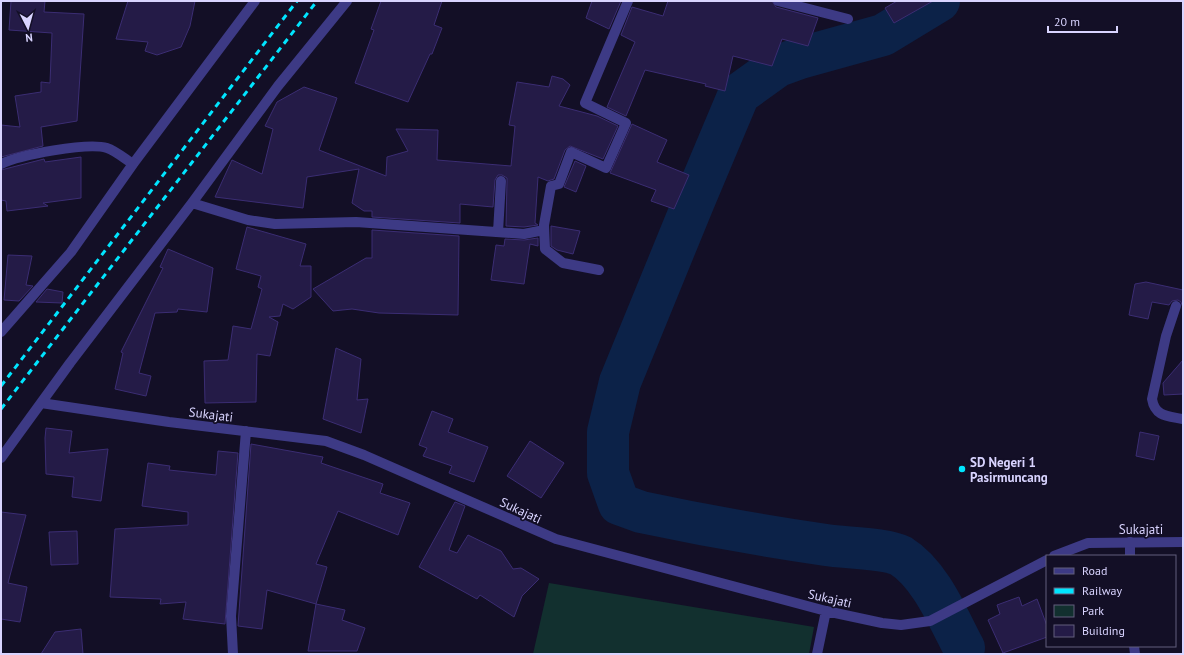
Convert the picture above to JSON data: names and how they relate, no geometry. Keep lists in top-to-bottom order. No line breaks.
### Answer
{"streets":{"street":["Sukajati"]},"places":["SD Negeri 1 Pasirmuncang"],"legend":["Road","Railway","Park","Building"],"scale_bar":"20 m","north":"bottom"}
